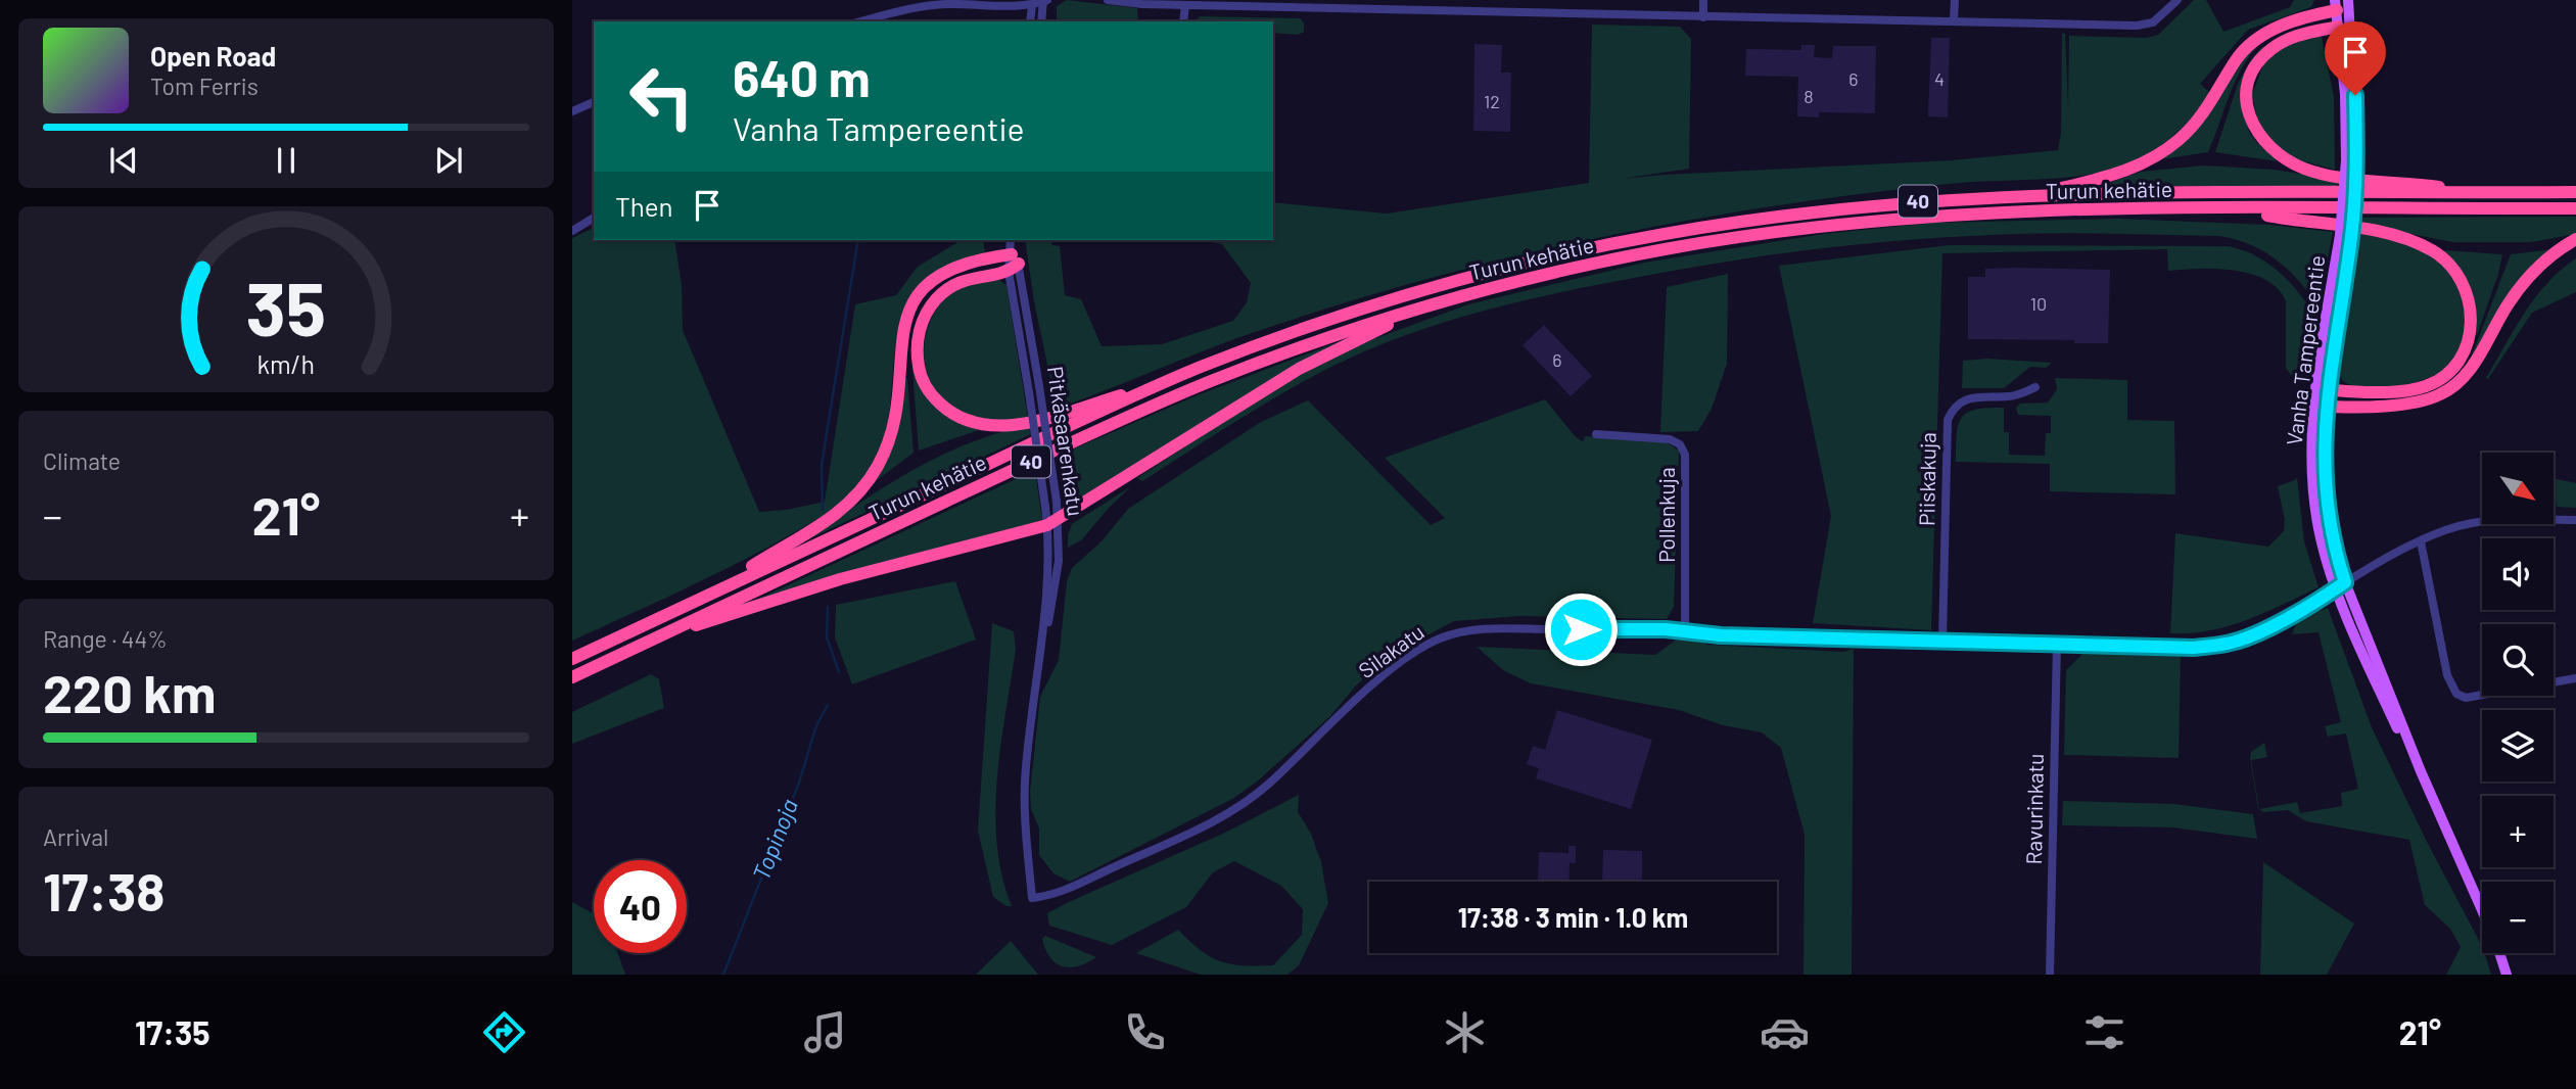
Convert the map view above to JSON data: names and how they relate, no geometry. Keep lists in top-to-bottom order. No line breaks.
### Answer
{"streets":{"highway":["Turun kehätie","40"],"main road":["Vanha Tampereentie"],"street":["Pitkäsaarenkatu","Piiskakuja","Pollenkuja","Silakatu","Ravurinkatu"]},"crossings":[["Vanha Tampereentie","Silakatu"],["Pitkäsaarenkatu","Silakatu"],["Piiskakuja","Silakatu"],["Pollenkuja","Silakatu"],["Silakatu","Ravurinkatu"]],"water":["Topinoja"],"house_numbers":["6","4","8","12","10","6"],"north":"bottom right","page":{"turn":["640 m","Vanha Tampereentie"],"song":["Open Road","Tom Ferris"],"then":"Then","tile":["Climate",["Range · 44%","220 km"],["Arrival","17:38"]],"map_buttons":["+","−"],"heat":["−","21°","+"],"limit":"40","trip":"17:38 · 3 min · 1.0 km","tabs":["17:35","21°"],"gauge":["35","km/h"]}}
